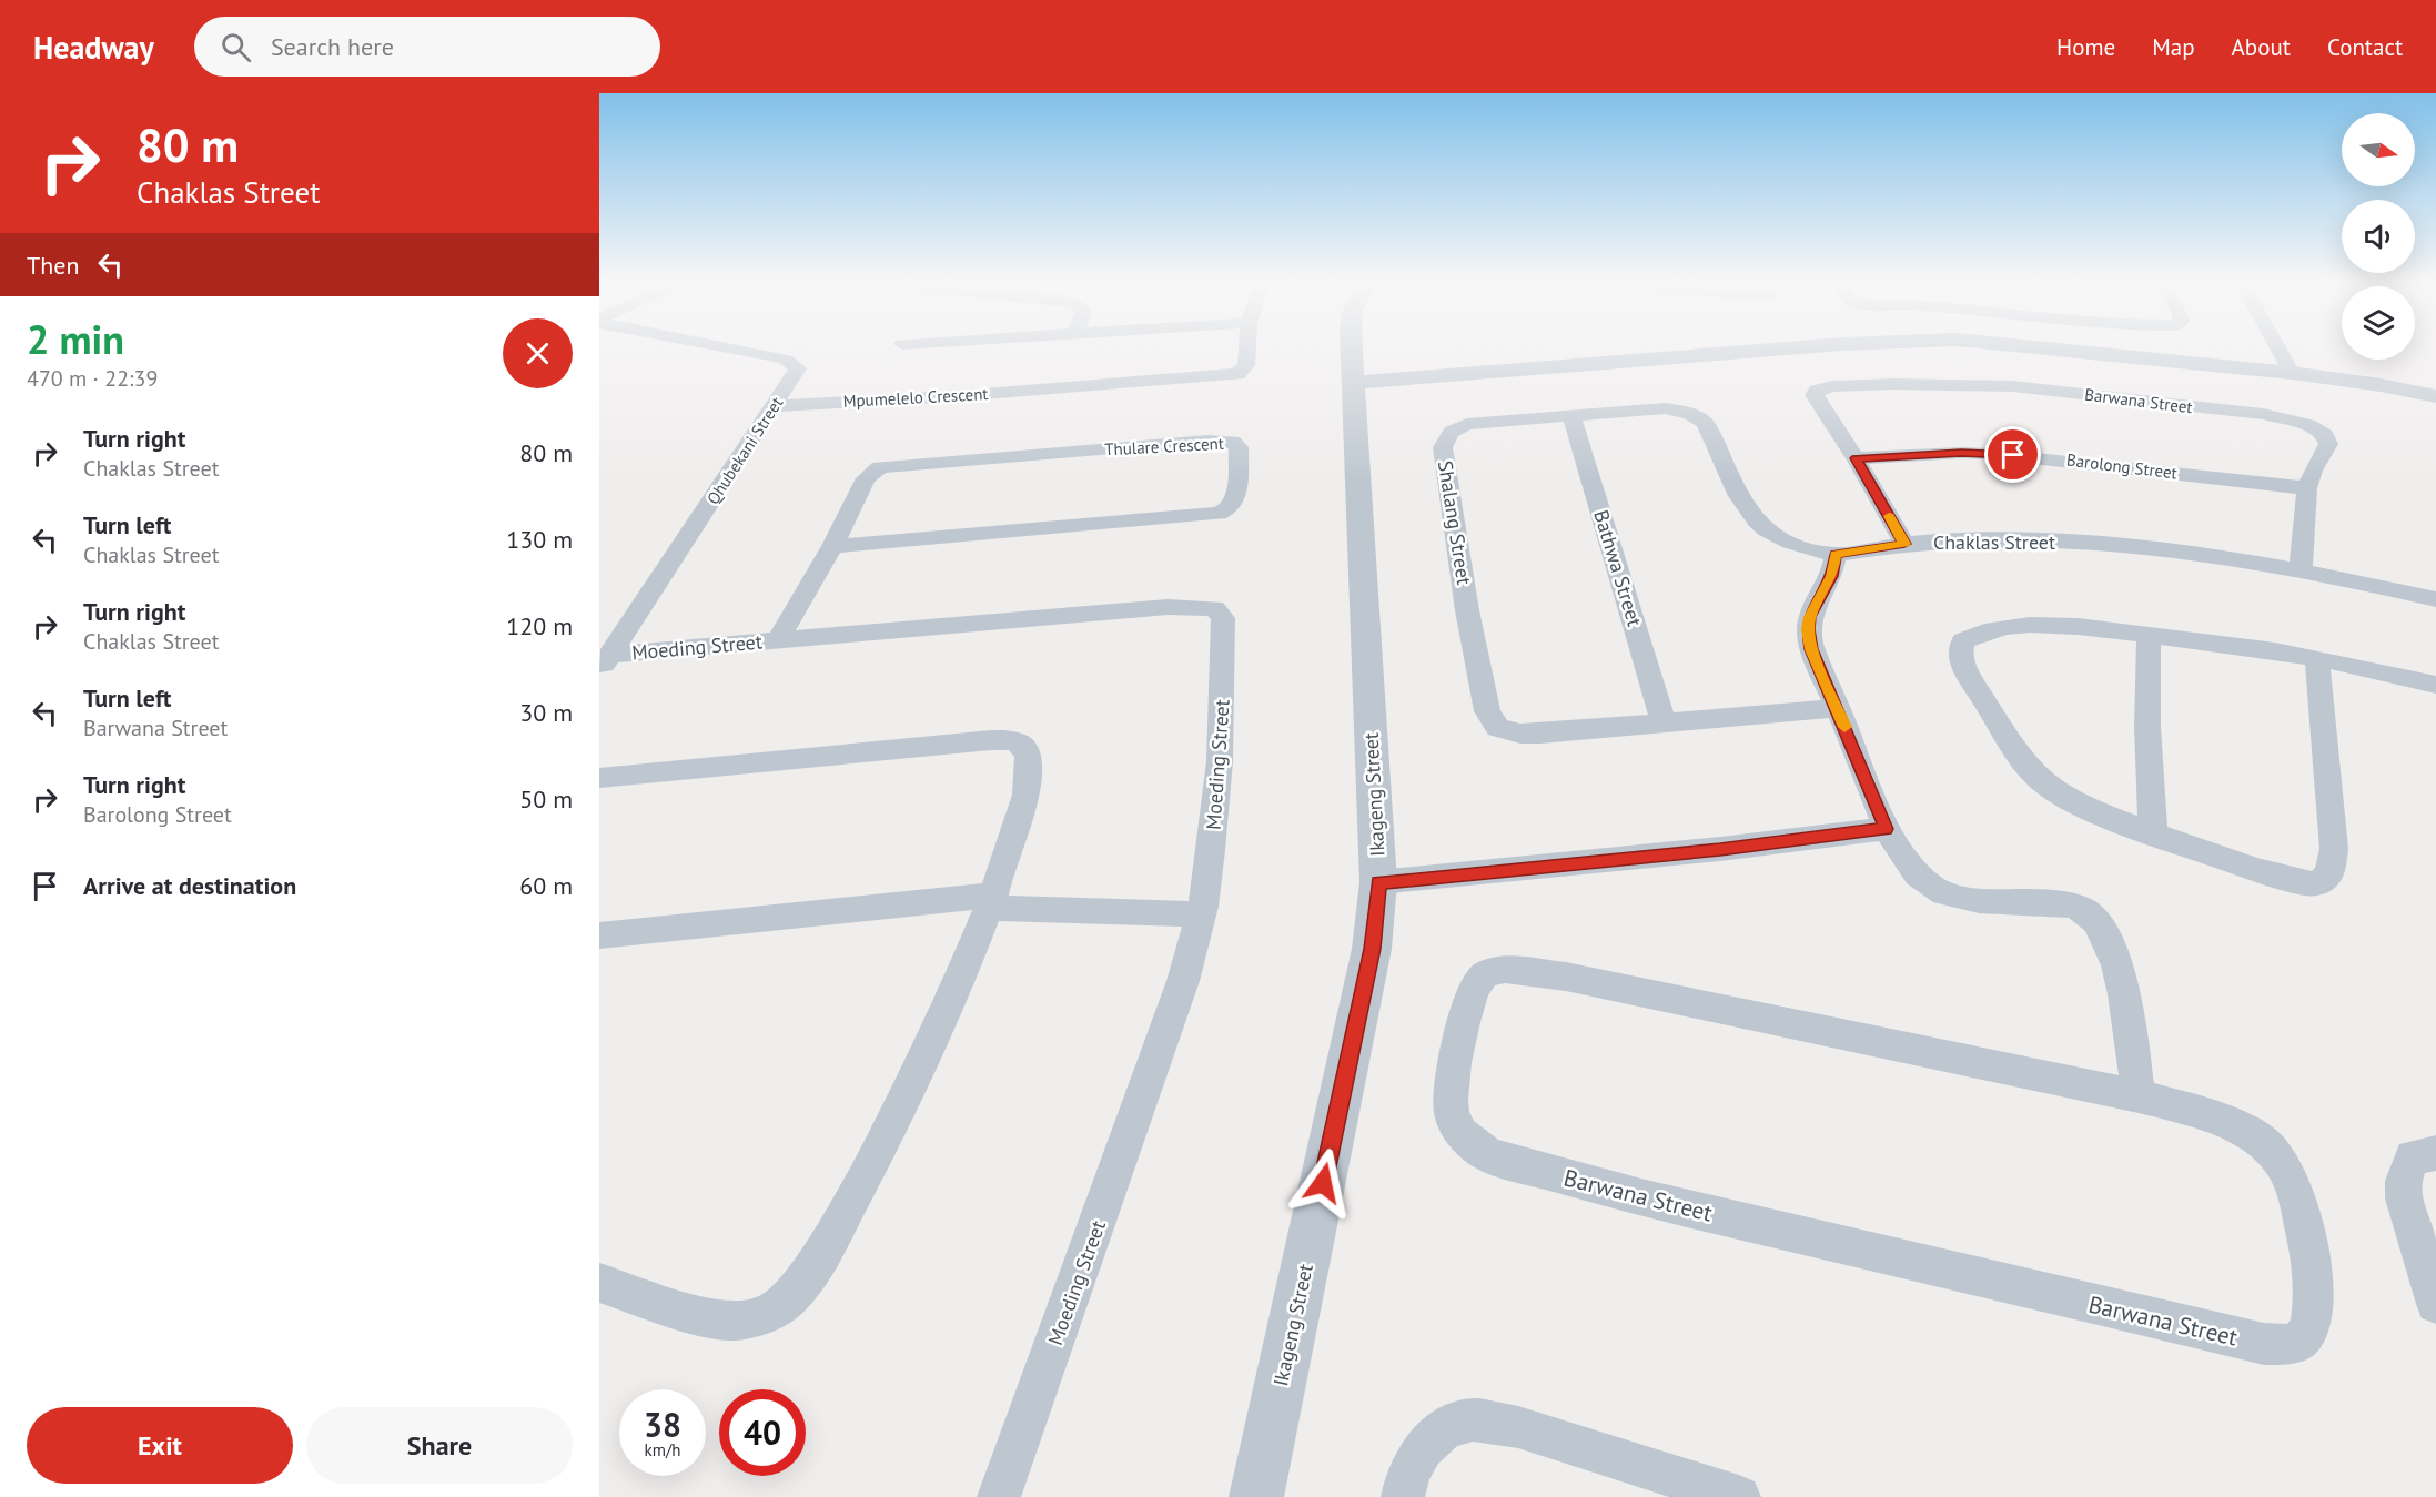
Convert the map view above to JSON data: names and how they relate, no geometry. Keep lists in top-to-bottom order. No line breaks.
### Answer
{"streets":{"street":["Mpumelelo Crescent","Barwana Street","Thulare Crescent","Qhubekani Street","Barolong Street","Shalang Street","Chaklas Street","Bathwa Street","Moeding Street","Ikageng Street"]},"crossings":[["Mpumelelo Crescent","Qhubekani Street"],["Barwana Street","Barolong Street"],["Barwana Street","Chaklas Street"],["Thulare Crescent","Moeding Street"],["Qhubekani Street","Moeding Street"],["Shalang Street","Chaklas Street"],["Shalang Street","Bathwa Street"]],"north":"right","page":{"header":"Headway","search":"Search here","nav":["Home","Map","About","Contact"],"turn":["80 m","Chaklas Street"],"then":"Then","heading":["2 min","470 m · 22:39"],"list":[{"name":"Turn right","note":"Chaklas Street","value":"80 m"},{"name":"Turn left","note":"Chaklas Street","value":"130 m"},{"name":"Turn right","note":"Chaklas Street","value":"120 m"},{"name":"Turn left","note":"Barwana Street","value":"30 m"},{"name":"Turn right","note":"Barolong Street","value":"50 m"},{"name":"Arrive at destination","value":"60 m"}],"speed":"38 km/h","limit":"40","buttons":["Exit","Share"]}}
